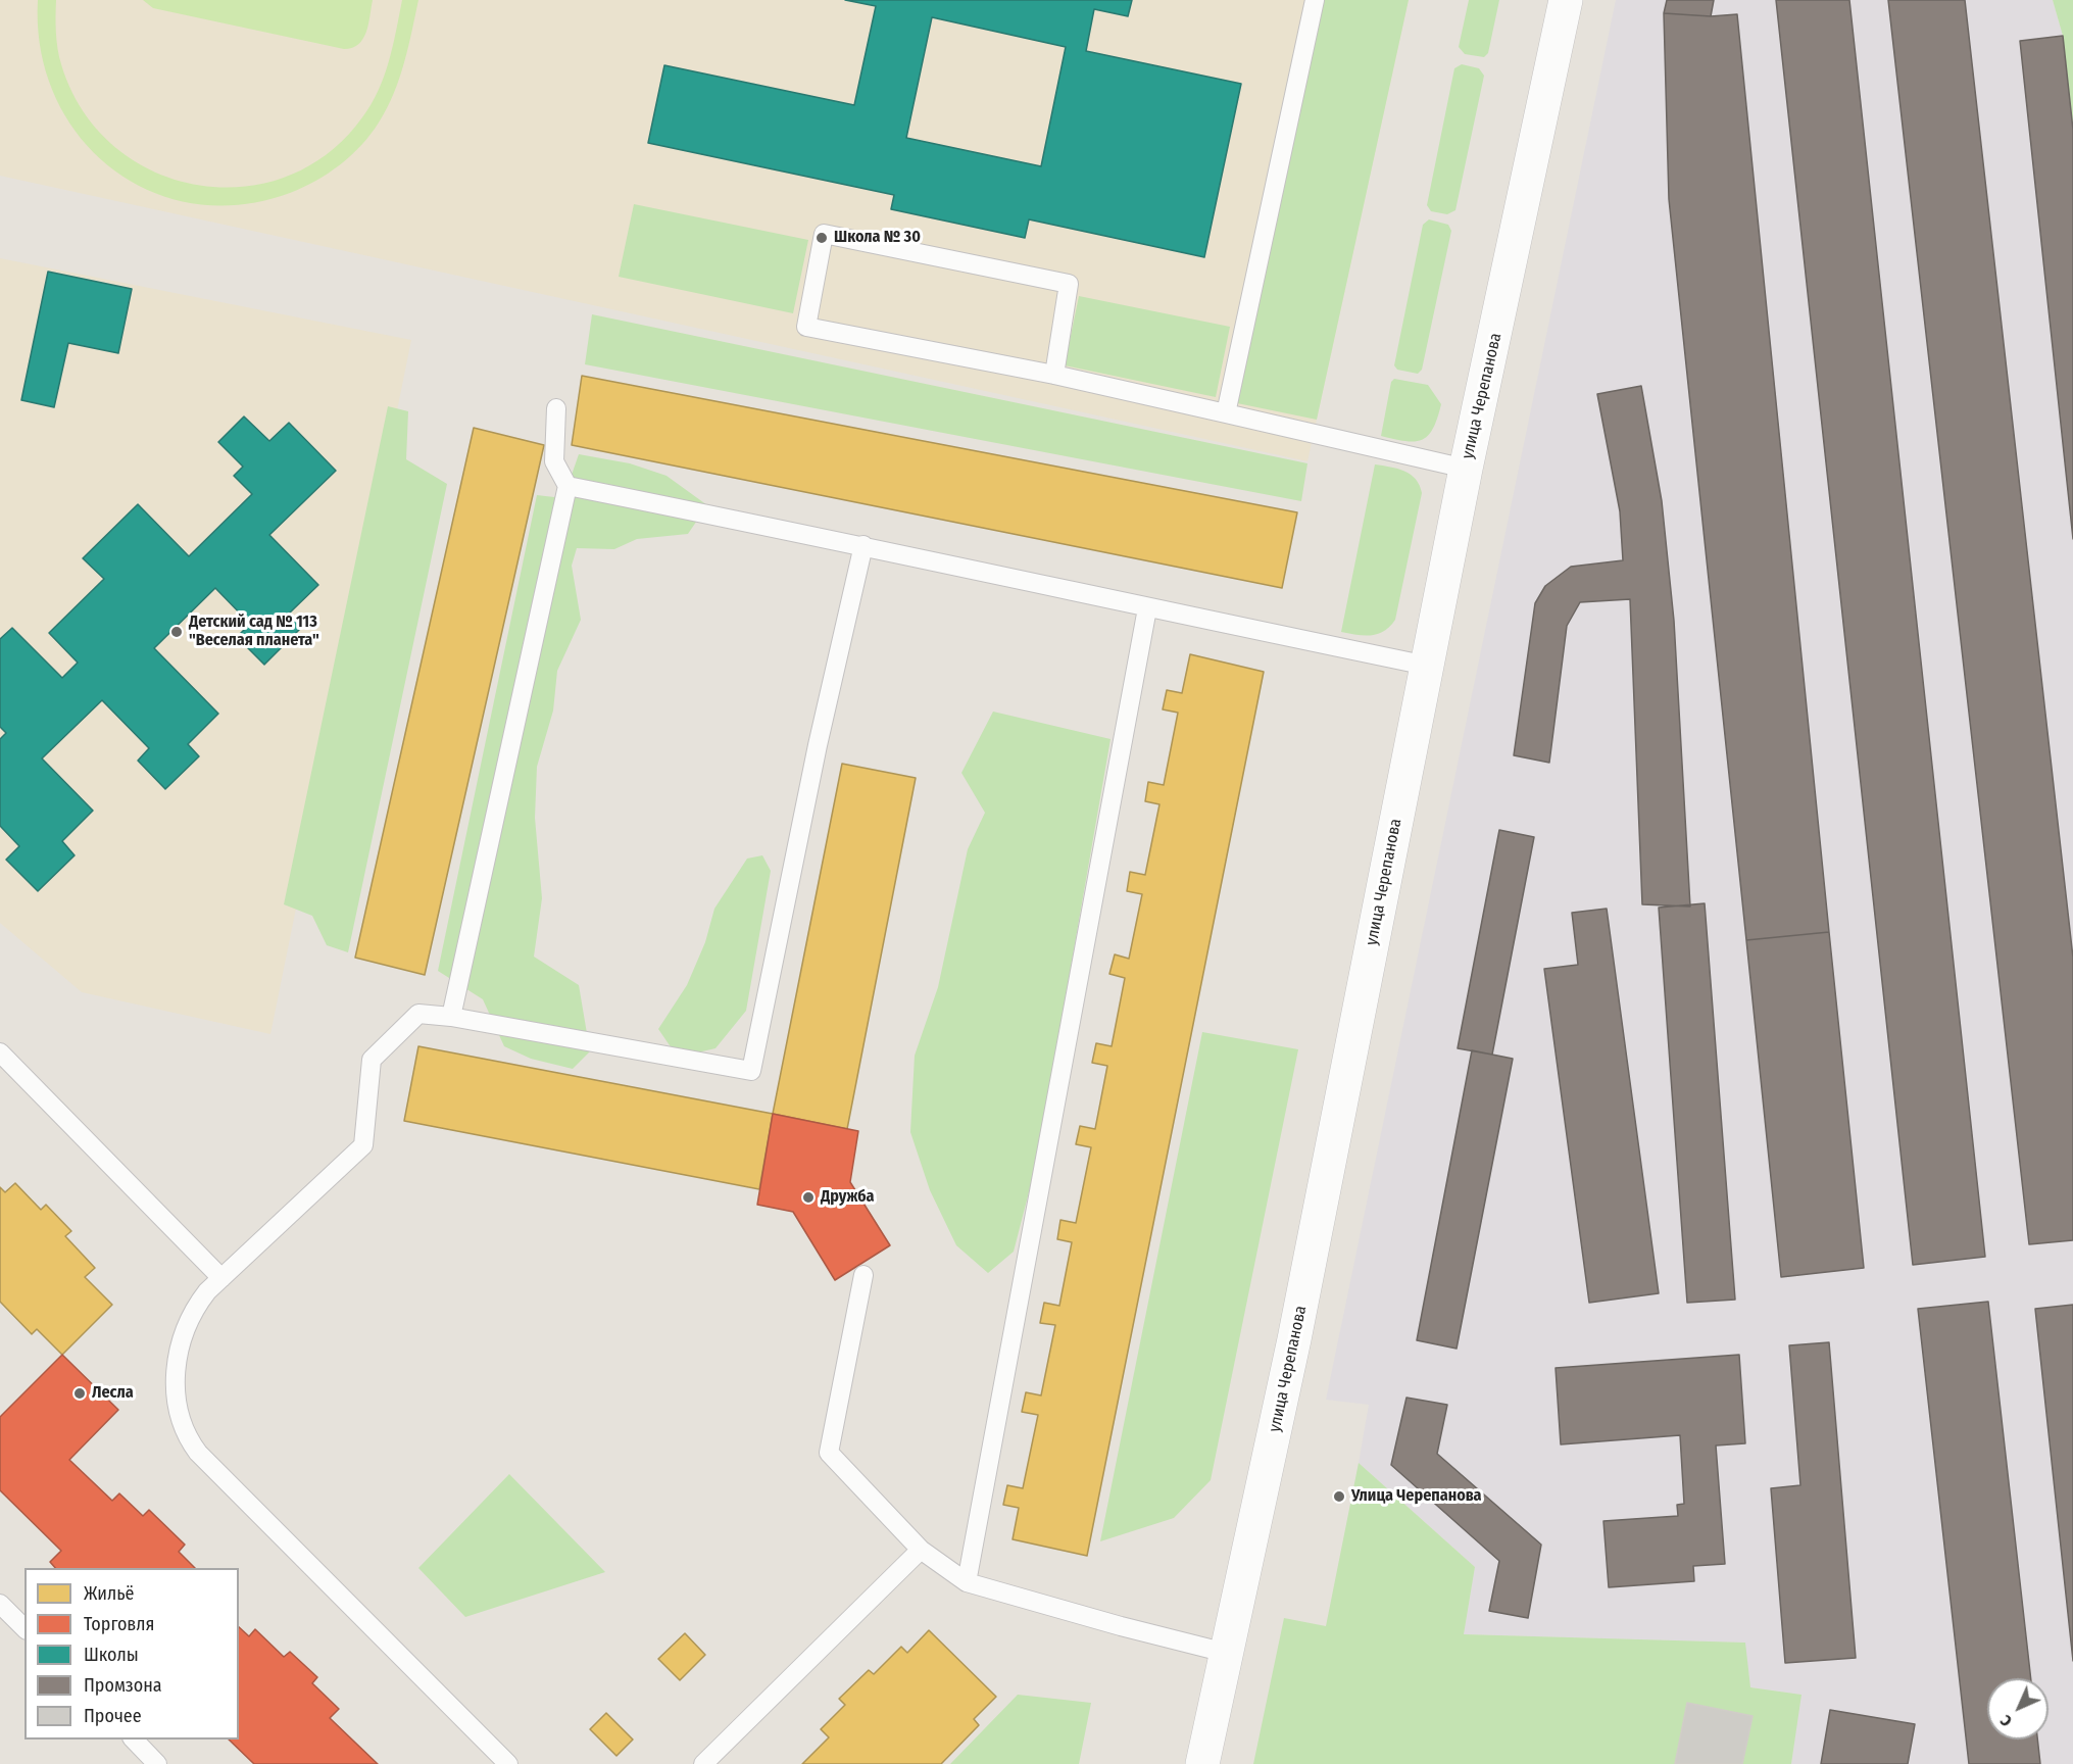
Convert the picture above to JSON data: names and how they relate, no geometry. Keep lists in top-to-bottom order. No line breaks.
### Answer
{"streets":{"main road":["улица Черепанова"]},"places":["Школа № 30","Детский сад № 113 \"Веселая планета\"","Дружба","Лесла","Улица Черепанова"],"legend":["Жильё","Торговля","Школы","Промзона","Прочее"],"north":"bottom left"}
